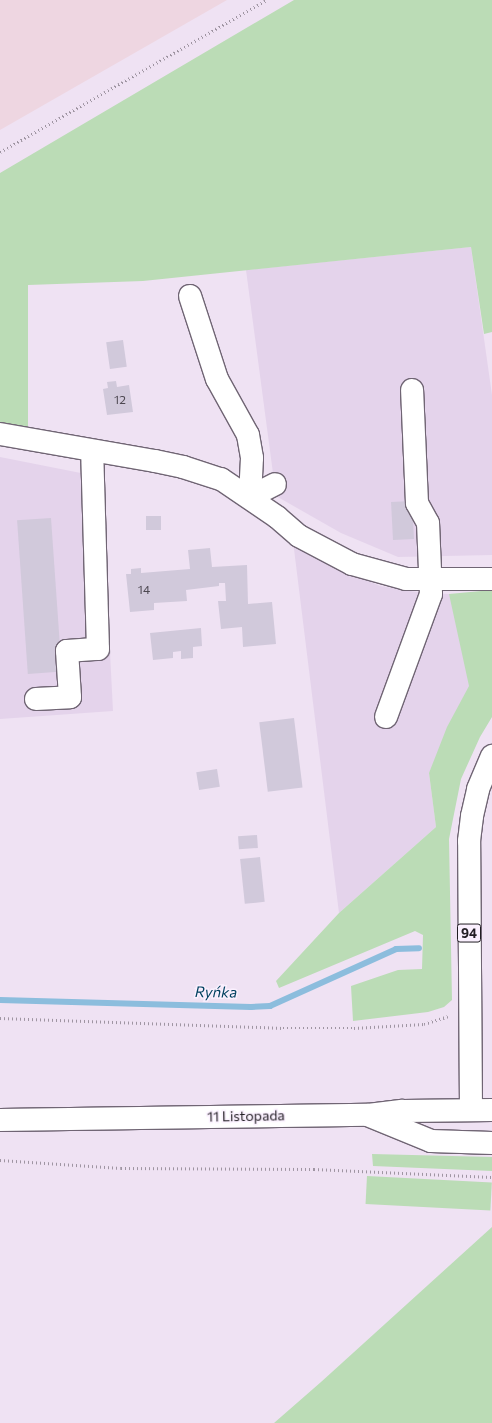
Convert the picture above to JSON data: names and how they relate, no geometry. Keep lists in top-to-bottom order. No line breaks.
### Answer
{"streets":{"main road":["94","11 Listopada"]},"crossings":[["94","11 Listopada"]],"water":["Ryńka"],"house_numbers":["12","14"]}
